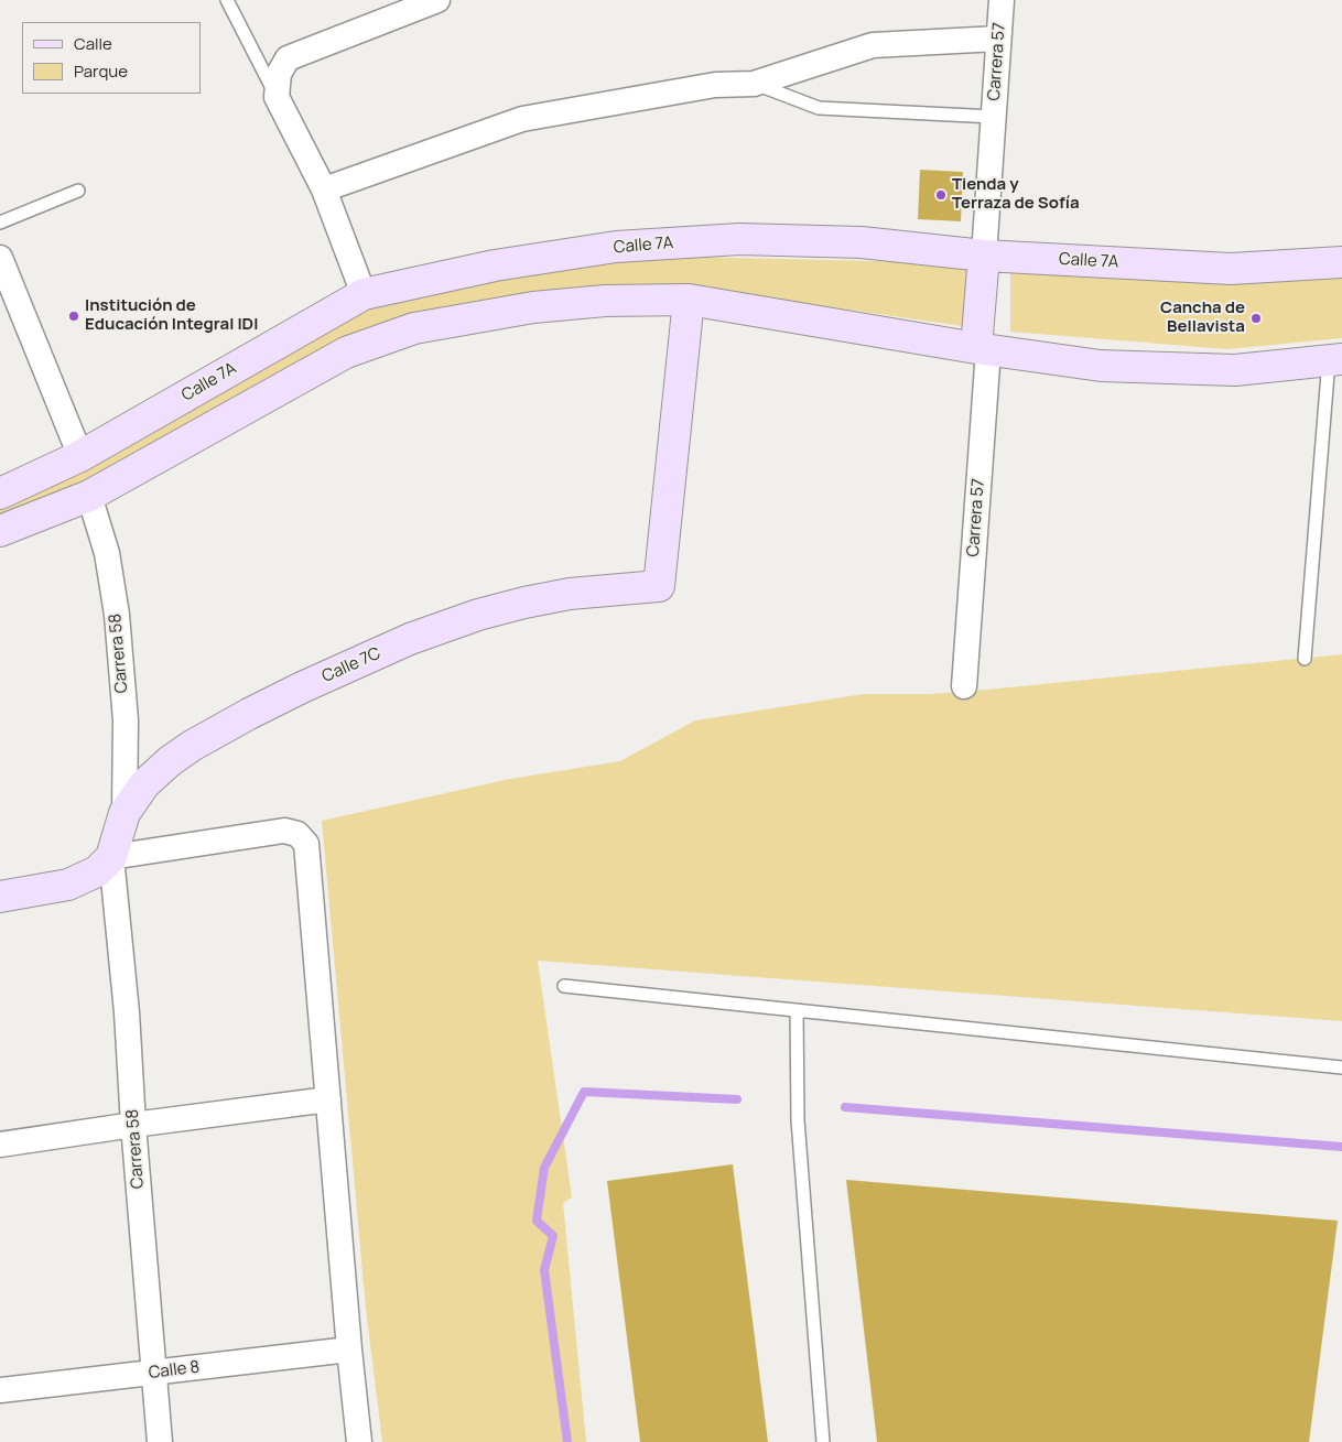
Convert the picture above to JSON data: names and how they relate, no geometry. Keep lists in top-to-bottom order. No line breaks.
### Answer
{"streets":{"street":["Carrera 57","Calle 7A","Carrera 58","Calle 7C","Calle 8"]},"crossings":[["Carrera 57","Calle 7A"],["Carrera 58","Calle 7C"],["Carrera 58","Calle 8"]],"places":["Tienda y Terraza de Sofía","Institución de Educación Integral IDI","Cancha de Bellavista"],"legend":["Calle","Parque"]}
